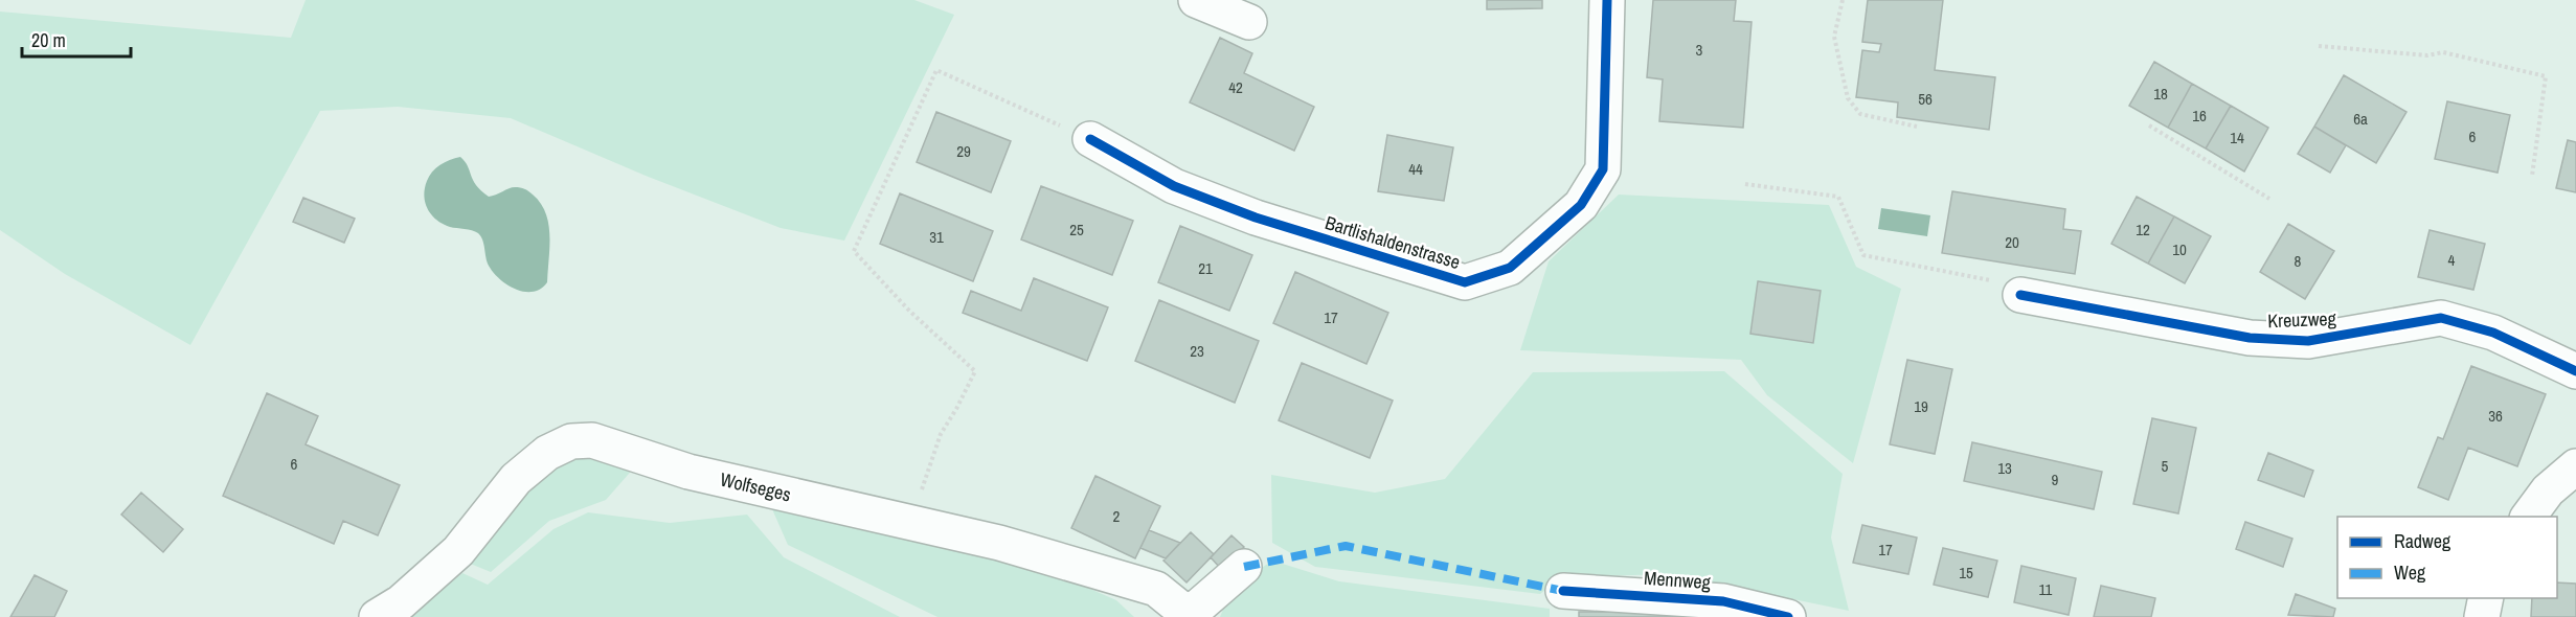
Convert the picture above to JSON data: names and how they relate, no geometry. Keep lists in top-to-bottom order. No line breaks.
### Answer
{"streets":{"street":["Bartlishaldenstrasse","Kreuzweg","Wolfseges","Mennweg"]},"house_numbers":["3","42","18","56","16","6a","6","14","29","44","25","12","31","20","10","4","8","21","17","23","19","36","6","5","13","9","2","17","15","11"],"legend":["Radweg","Weg"],"scale_bar":"20 m"}
